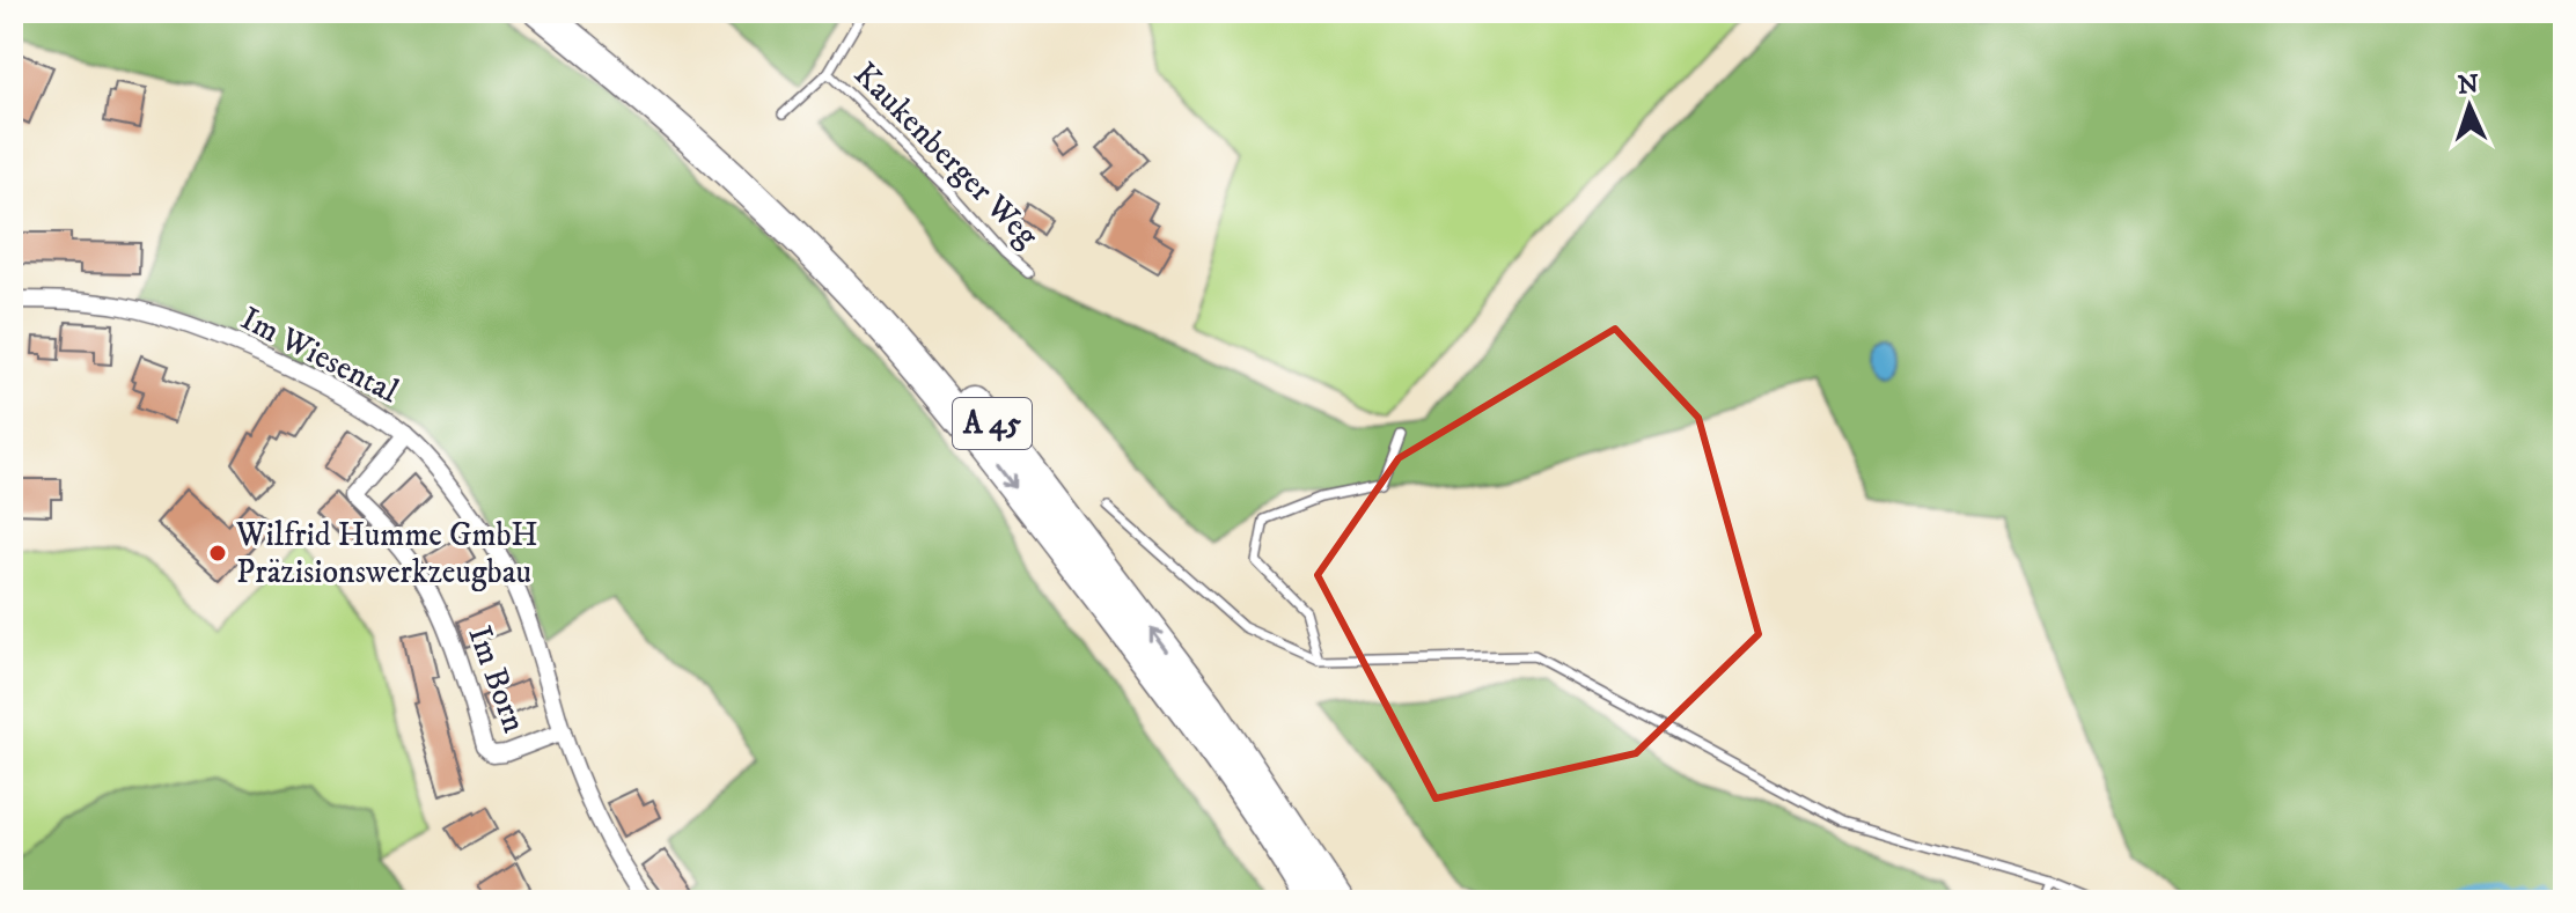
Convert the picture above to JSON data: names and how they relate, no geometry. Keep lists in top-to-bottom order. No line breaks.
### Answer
{"streets":{"highway":["A 45"],"street":["Im Wiesental","Im Born"],"lane":["Kaukenberger Weg"]},"crossings":[["Im Wiesental","Im Born"]],"places":["Wilfrid Humme GmbH Präzisionswerkzeugbau"],"north":"top"}
